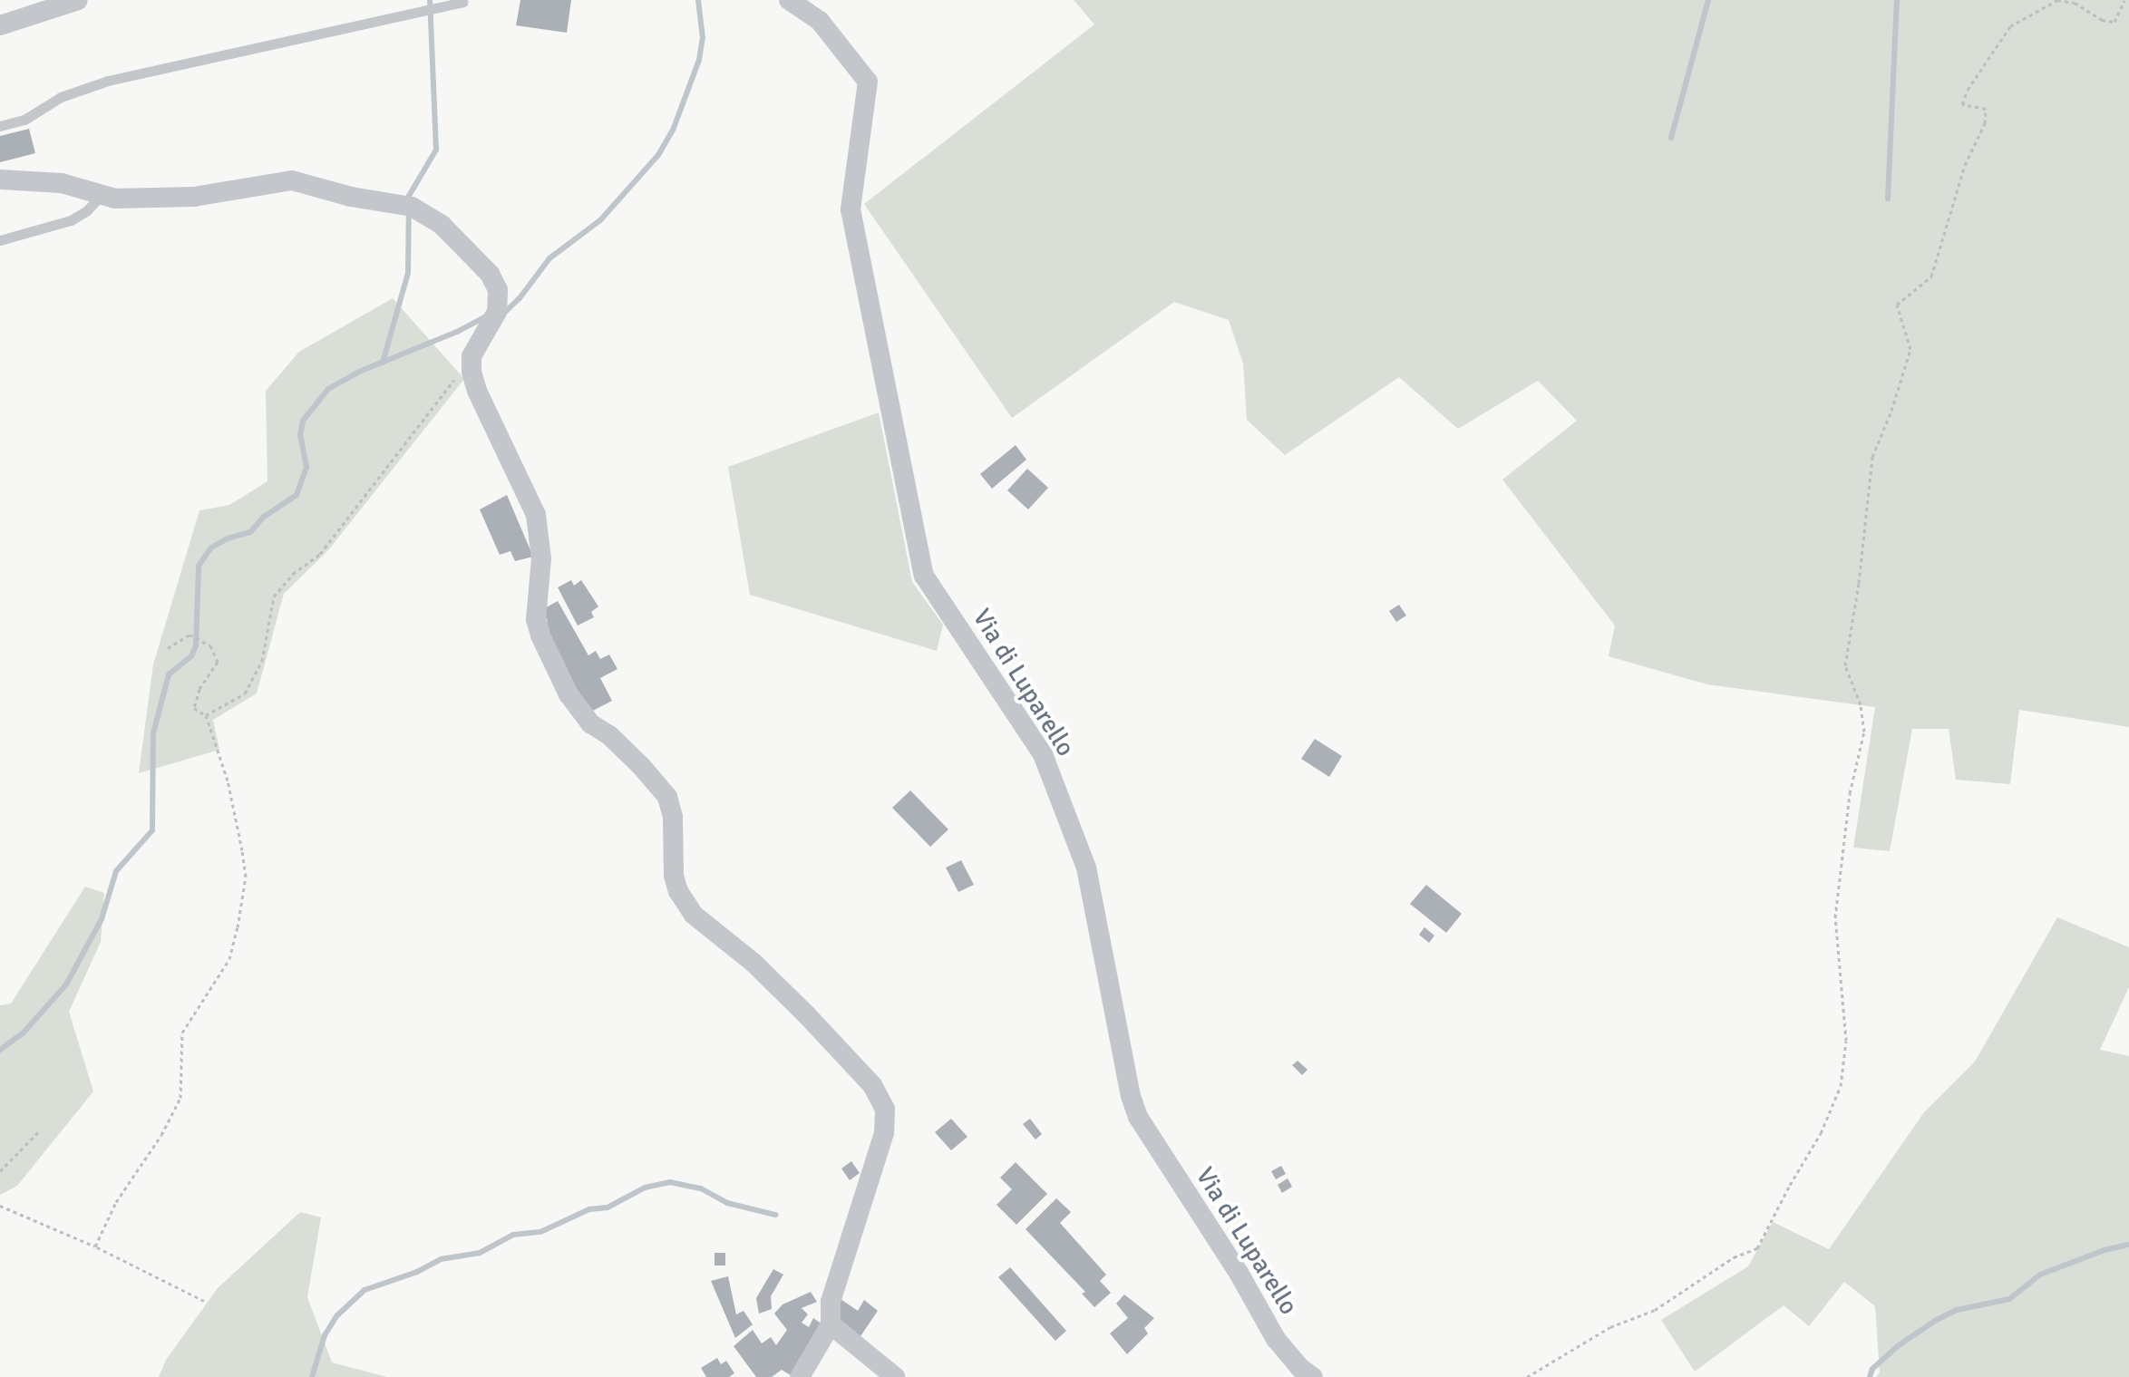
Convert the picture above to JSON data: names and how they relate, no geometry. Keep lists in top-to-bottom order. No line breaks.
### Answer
{"streets":{"street":["Via di Luparello"]}}
